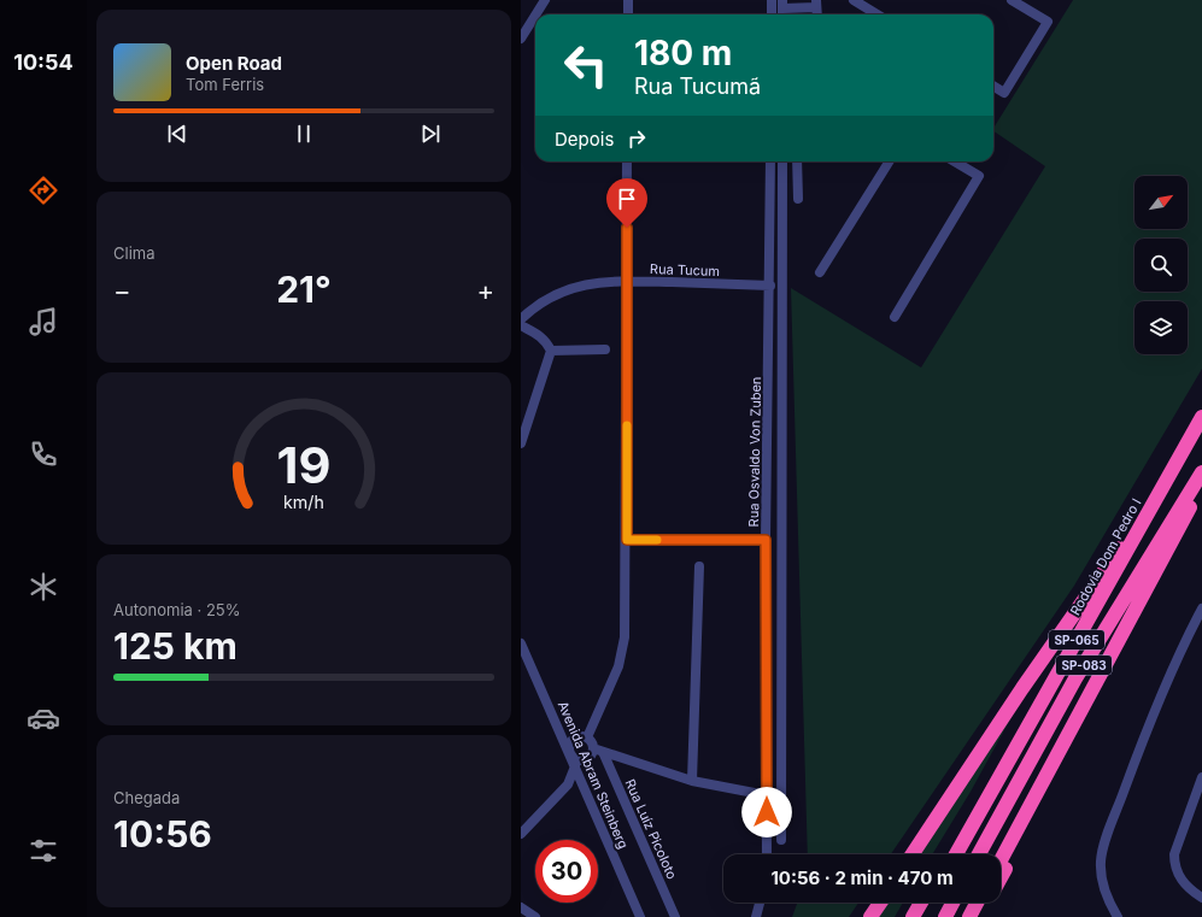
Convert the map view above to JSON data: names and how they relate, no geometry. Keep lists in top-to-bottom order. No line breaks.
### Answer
{"streets":{"highway":["Rodovia Dom Pedro I","SP-065","SP-083"],"street":["Rua Tucum","Rua Osvaldo Von Zuben","Avenida Abram Steinberg","Rua Luíz Picoloto"]},"crossings":[["Rua Tucum","Rua Osvaldo Von Zuben"],["Avenida Abram Steinberg","Rua Luíz Picoloto"]],"north":"top right","page":{"tabs":"10:54","turn":["180 m","Rua Tucumã"],"song":["Open Road","Tom Ferris"],"then":"Depois","tile":["Clima",["Autonomia · 25%","125 km"],["Chegada","10:56"]],"heat":["−","21°","+"],"limit":"30","trip":"10:56 · 2 min · 470 m","gauge":["19","km/h"]}}
